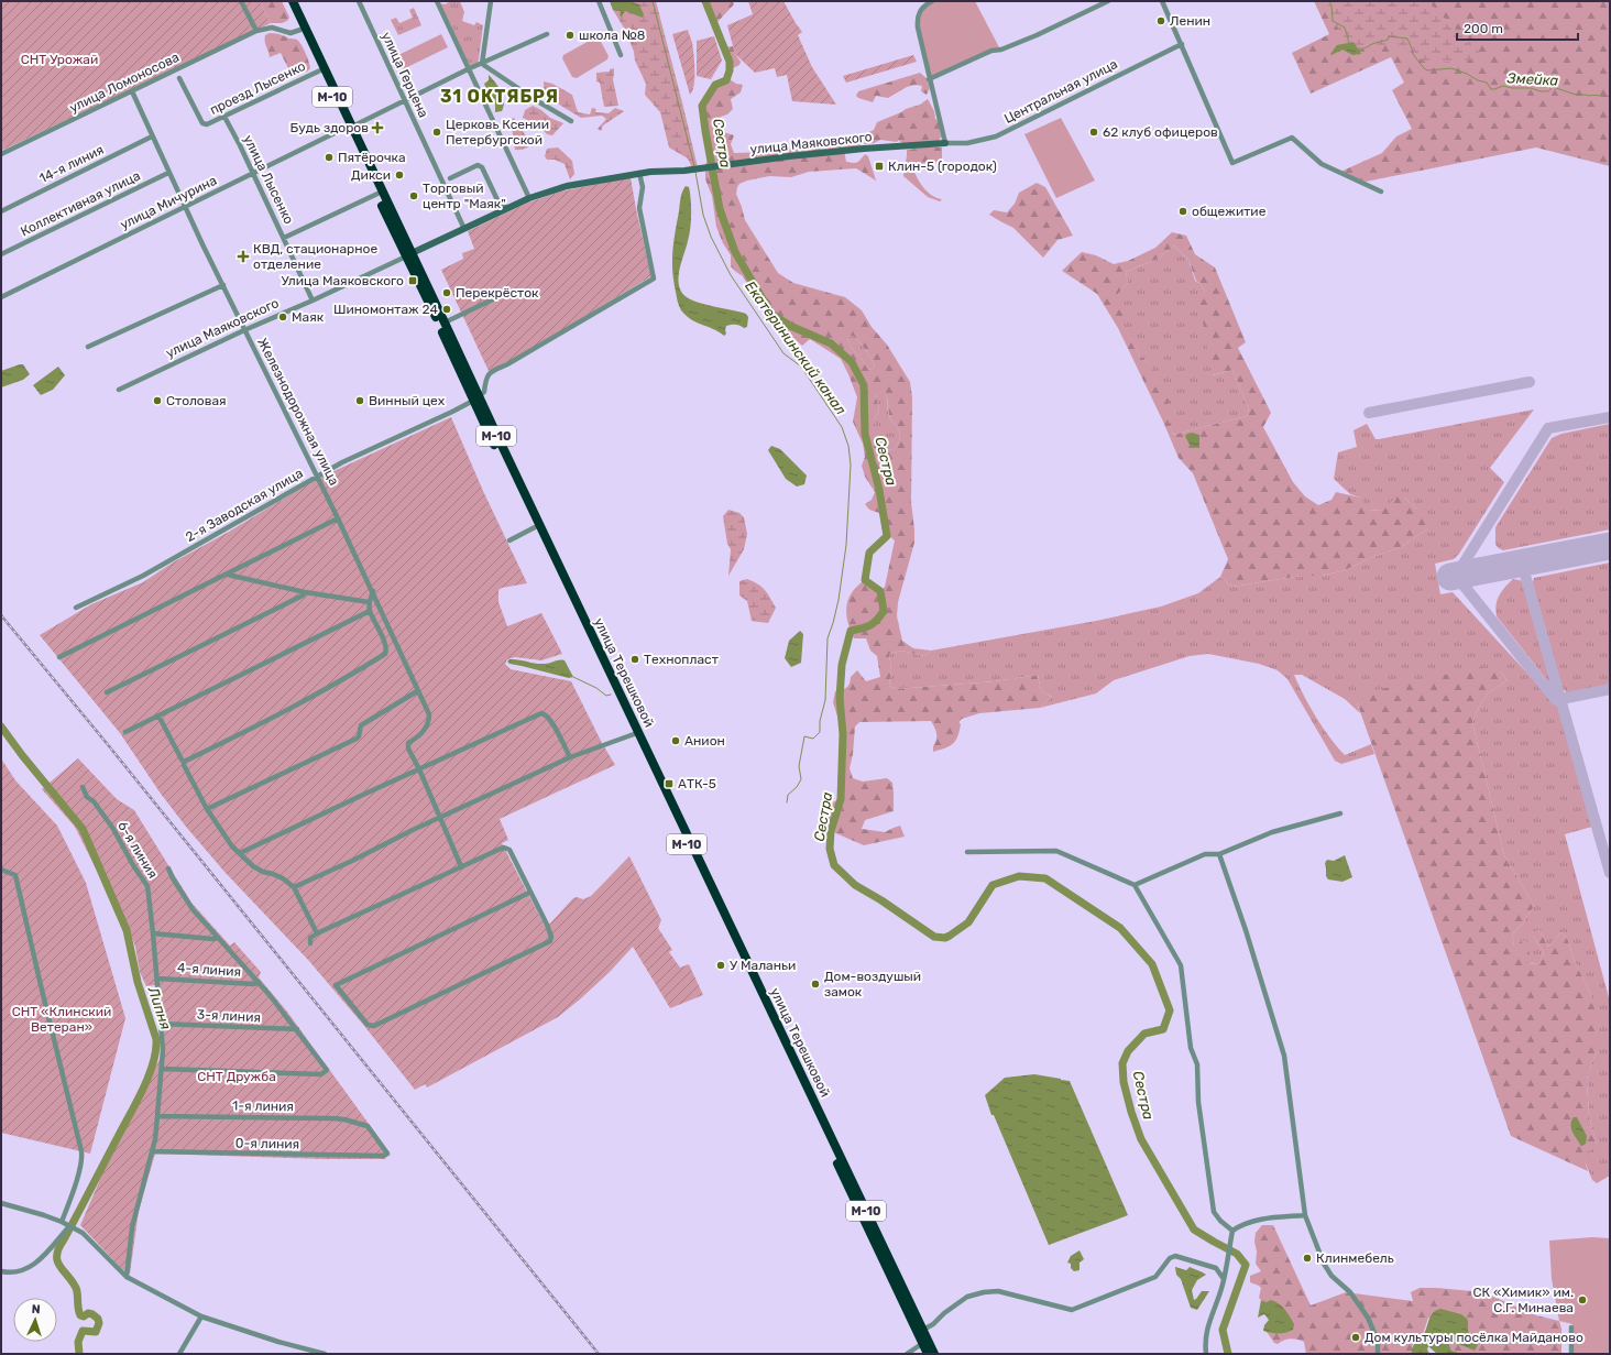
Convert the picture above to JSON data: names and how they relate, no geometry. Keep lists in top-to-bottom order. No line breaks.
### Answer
{"streets":{"highway":["М-10","улица Терешковой"],"street":["улица Герцена","улица Ломоносова","проезд Лысенко","Центральная улица","улица Маяковского","14-я линия","улица Лысенко","улица Мичурина","Коллективная улица","Железнодорожная улица","2-я Заводская улица","6-я линия","4-я линия","3-я линия","1-я линия","0-я линия"]},"crossings":[["улица Герцена","улица Маяковского"],["улица Герцена","улица Мичурина"],["улица Ломоносова","Железнодорожная улица"],["проезд Лысенко","улица Лысенко"],["проезд Лысенко","улица Терешковой"],["Центральная улица","улица Маяковского"],["улица Маяковского","улица Лысенко"],["улица Маяковского","Железнодорожная улица"],["улица Маяковского","улица Терешковой"],["14-я линия","Железнодорожная улица"],["улица Лысенко","улица Мичурина"],["улица Мичурина","Железнодорожная улица"],["улица Мичурина","улица Терешковой"],["Коллективная улица","Железнодорожная улица"],["Железнодорожная улица","2-я Заводская улица"],["2-я Заводская улица","улица Терешковой"],["6-я линия","4-я линия"],["6-я линия","3-я линия"],["6-я линия","1-я линия"],["6-я линия","0-я линия"],["1-я линия","0-я линия"]],"districts":["31 ОКТЯБРЯ"],"water":["Змейка","Сестра","Екатерининский канал","Липня"],"parks":["СНТ Урожай","СНТ «Клинский Ветеран»","СНТ Дружба"],"places":{"other":["Ленин","школа №8","Церковь Ксении Петербургской","62 клуб офицеров","Пятёрочка","Дикси","Торговый центр \"Маяк\"","общежитие","Перекрёсток","Шиномонтаж 24","Маяк","Столовая","Винный цех","Технопласт","Анион","У Маланьи","Дом-воздушый замок","Клинмебель","СК «Химик» им. С.Г. Минаева","Дом культуры посёлка Майданово"],"health":["Будь здоров","КВД, стационарное отделение"],"transit":["Клин-5 (городок)","Улица Маяковского","АТК-5"]},"scale_bar":"200 m","north":"top"}
